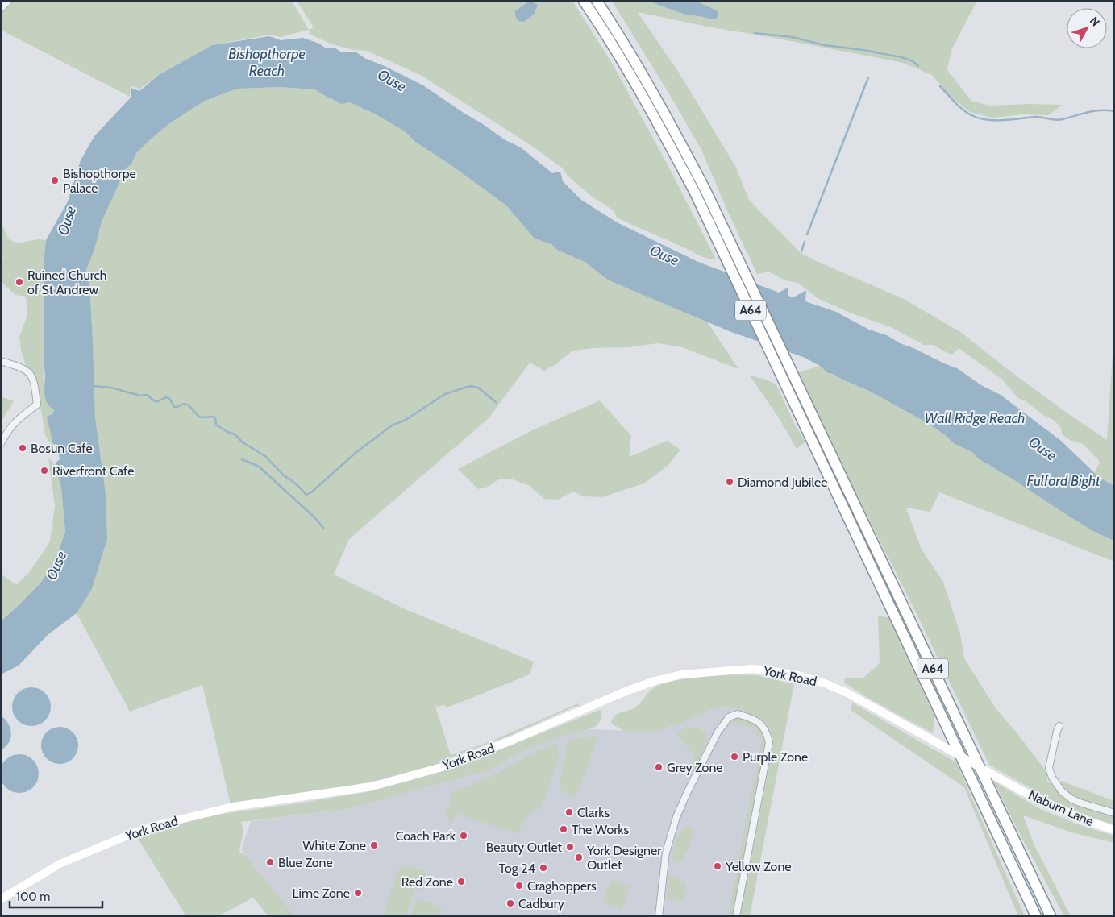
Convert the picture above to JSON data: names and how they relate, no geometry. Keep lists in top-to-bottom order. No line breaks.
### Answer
{"streets":{"highway":["A64"],"main road":["York Road","Naburn Lane"]},"crossings":[["York Road","Naburn Lane"]],"water":["Bishopthorpe Reach","Ouse","Wall Ridge Reach","Fulford Bight"],"places":["Bishopthorpe Palace","Ruined Church of St Andrew","Bosun Cafe","Riverfront Cafe","Diamond Jubilee","Purple Zone","Grey Zone","Clarks","The Works","Coach Park","White Zone","Beauty Outlet","York Designer Outlet","Blue Zone","Yellow Zone","Tog 24","Red Zone","Craghoppers","Lime Zone","Cadbury"],"scale_bar":"100 m","north":"top right"}
